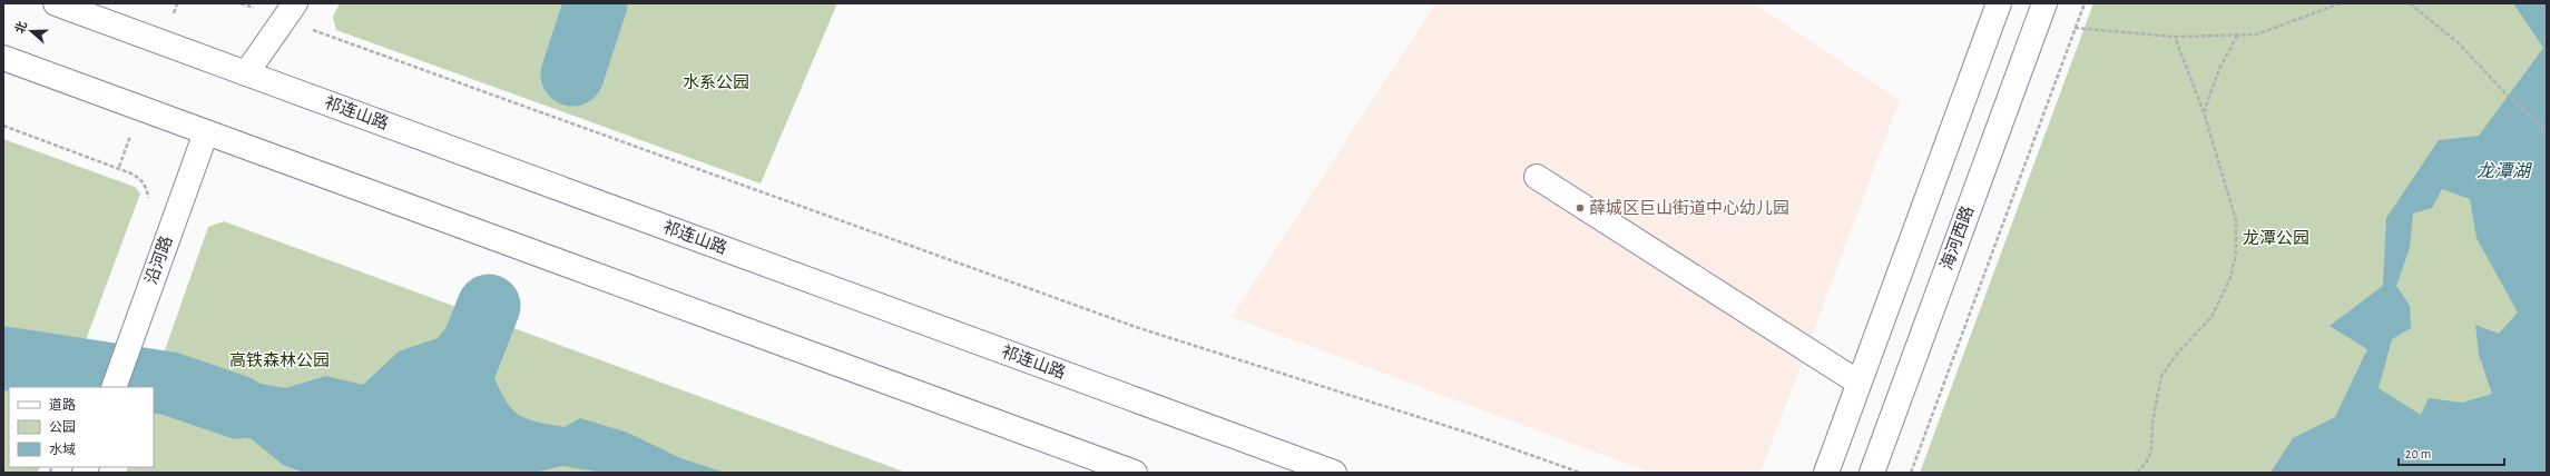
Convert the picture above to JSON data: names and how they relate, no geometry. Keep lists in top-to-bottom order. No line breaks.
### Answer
{"streets":{"main road":["祁连山路","海河西路","沿河路"]},"water":["龙潭湖"],"parks":["水系公园","龙潭公园","高铁森林公园"],"places":["薛城区巨山街道中心幼儿园"],"legend":["道路","公园","水域"],"scale_bar":"20 m","north":"left"}
